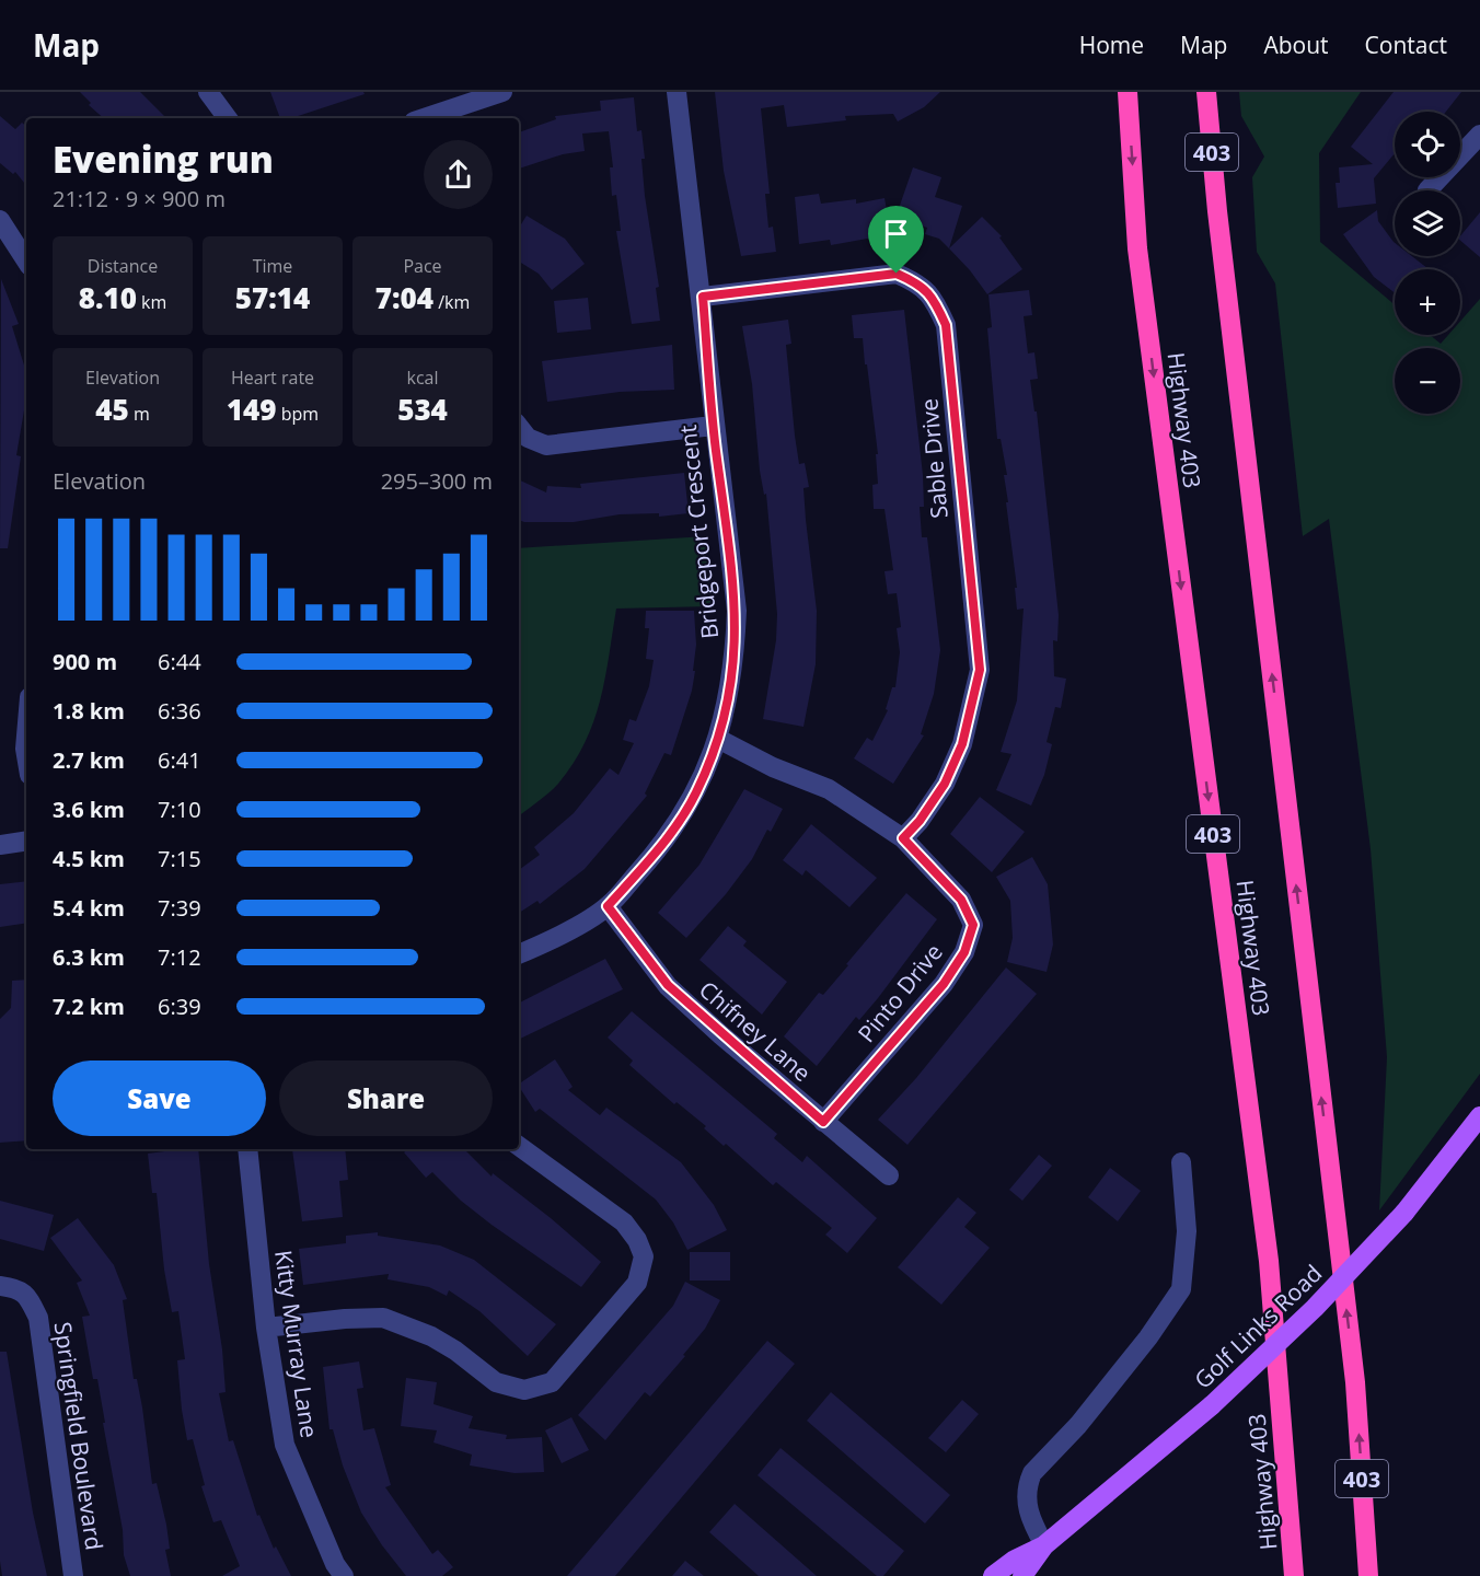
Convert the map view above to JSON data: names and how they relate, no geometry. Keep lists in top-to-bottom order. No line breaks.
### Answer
{"streets":{"highway":["403","Highway 403"],"main road":["Golf Links Road"],"street":["Sable Drive","Bridgeport Crescent","Pinto Drive","Chifney Lane","Kitty Murray Lane","Springfield Boulevard"]},"crossings":[["Sable Drive","Bridgeport Crescent"],["Sable Drive","Pinto Drive"],["Bridgeport Crescent","Pinto Drive"],["Bridgeport Crescent","Chifney Lane"],["Pinto Drive","Chifney Lane"]],"page":{"header":"Map","nav":["Home","Map","About","Contact"],"map_buttons":["+","−"],"heading":["Evening run","21:12 · 9 × 900 m"],"stats":[["Distance","8.10 km"],["Time","57:14"],["Pace","7:04 /km"],["Elevation","45 m"],["Heart rate","149 bpm"],["kcal","534"]],"chart":["Elevation","295–300 m"],"list":[{"name":"900 m","note":"6:44"},{"name":"1.8 km","note":"6:36"},{"name":"2.7 km","note":"6:41"},{"name":"3.6 km","note":"7:10"},{"name":"4.5 km","note":"7:15"},{"name":"5.4 km","note":"7:39"},{"name":"6.3 km","note":"7:12"},{"name":"7.2 km","note":"6:39"}],"buttons":["Save","Share"]}}
